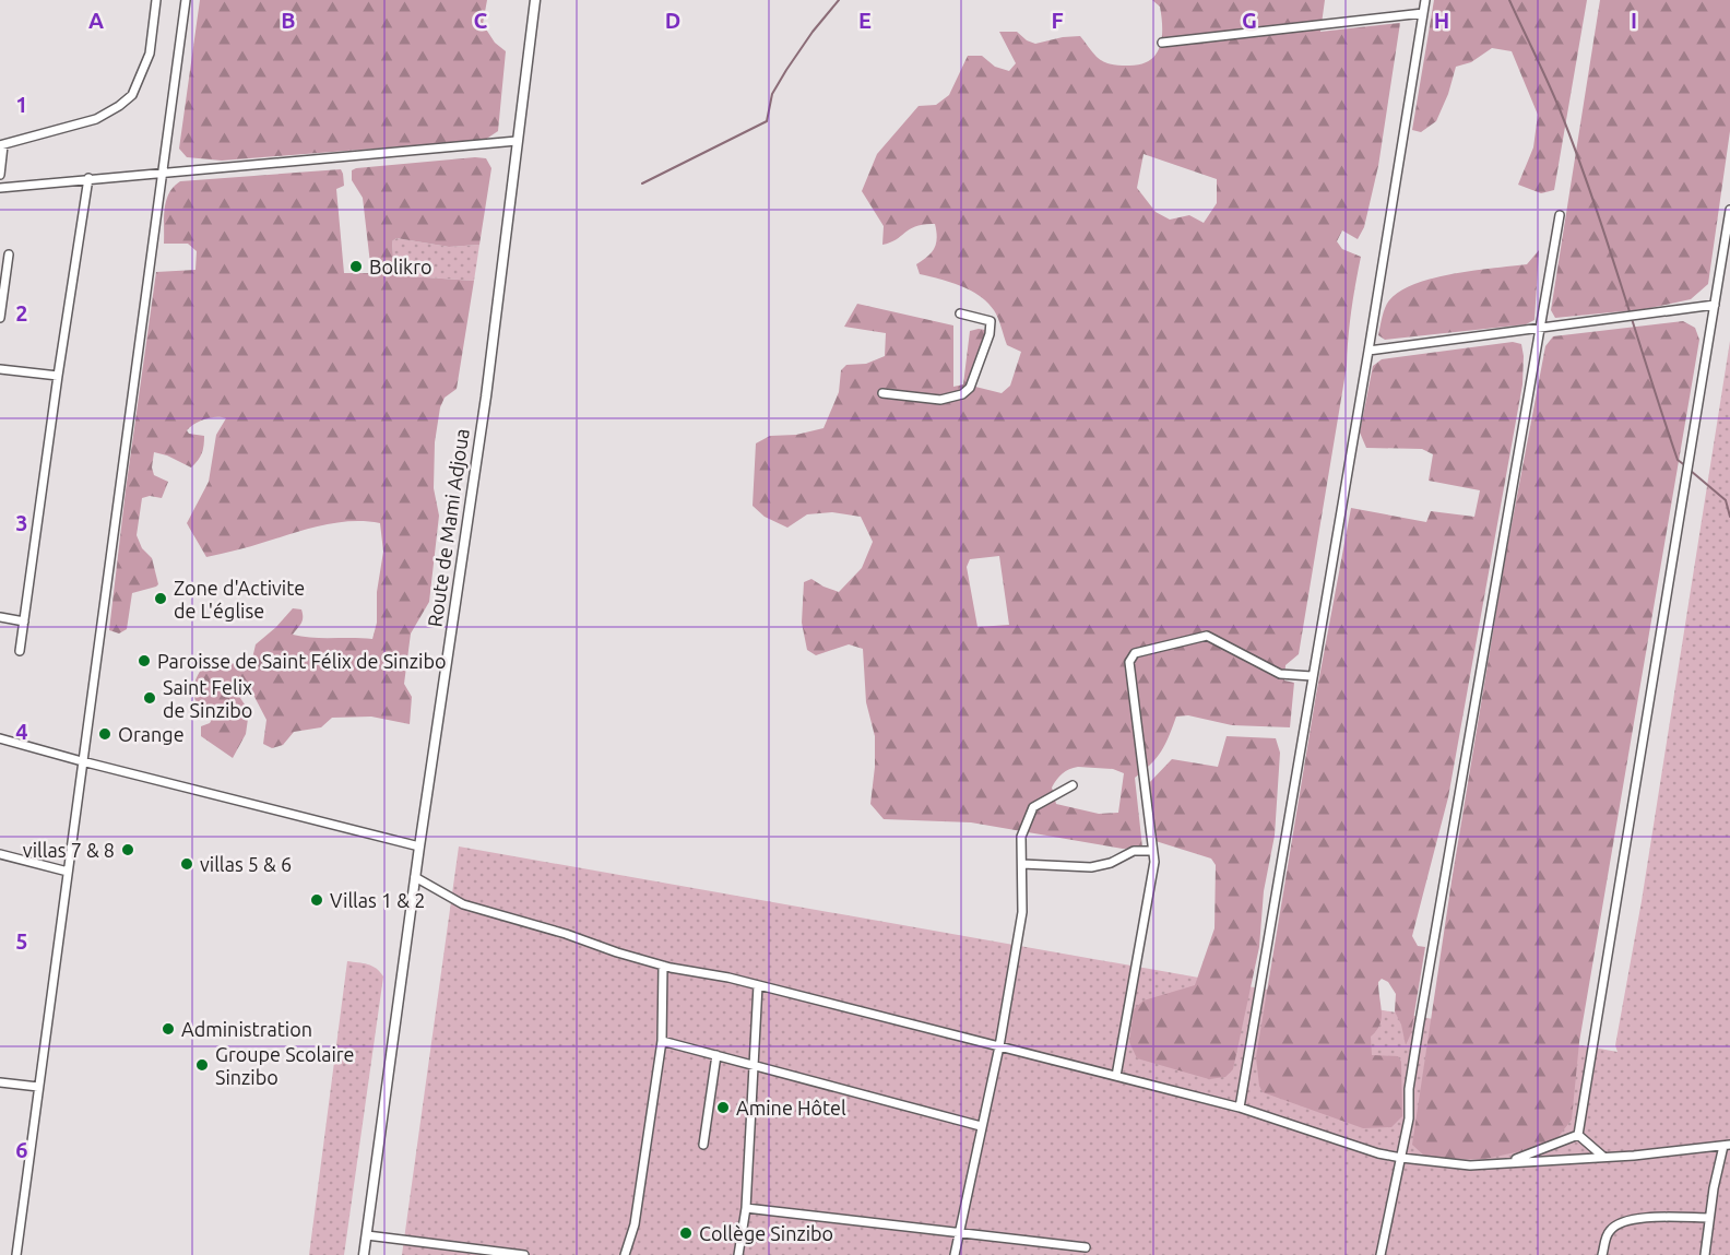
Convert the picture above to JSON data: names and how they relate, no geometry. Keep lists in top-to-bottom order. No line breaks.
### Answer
{"streets":{"street":["Route de Mami Adjoua"]},"places":["Bolikro","Zone d'Activite de L'église","Paroisse de Saint Félix de Sinzibo","Saint Felix de Sinzibo","Orange","villas 7 & 8","villas 5 & 6","Villas 1 & 2","Administration","Groupe Scolaire Sinzibo","Amine Hôtel","Collège Sinzibo"],"grid":{"columns":["A","B","C","D","E","F","G","H","I"],"rows":["1","2","3","4","5","6"]}}
